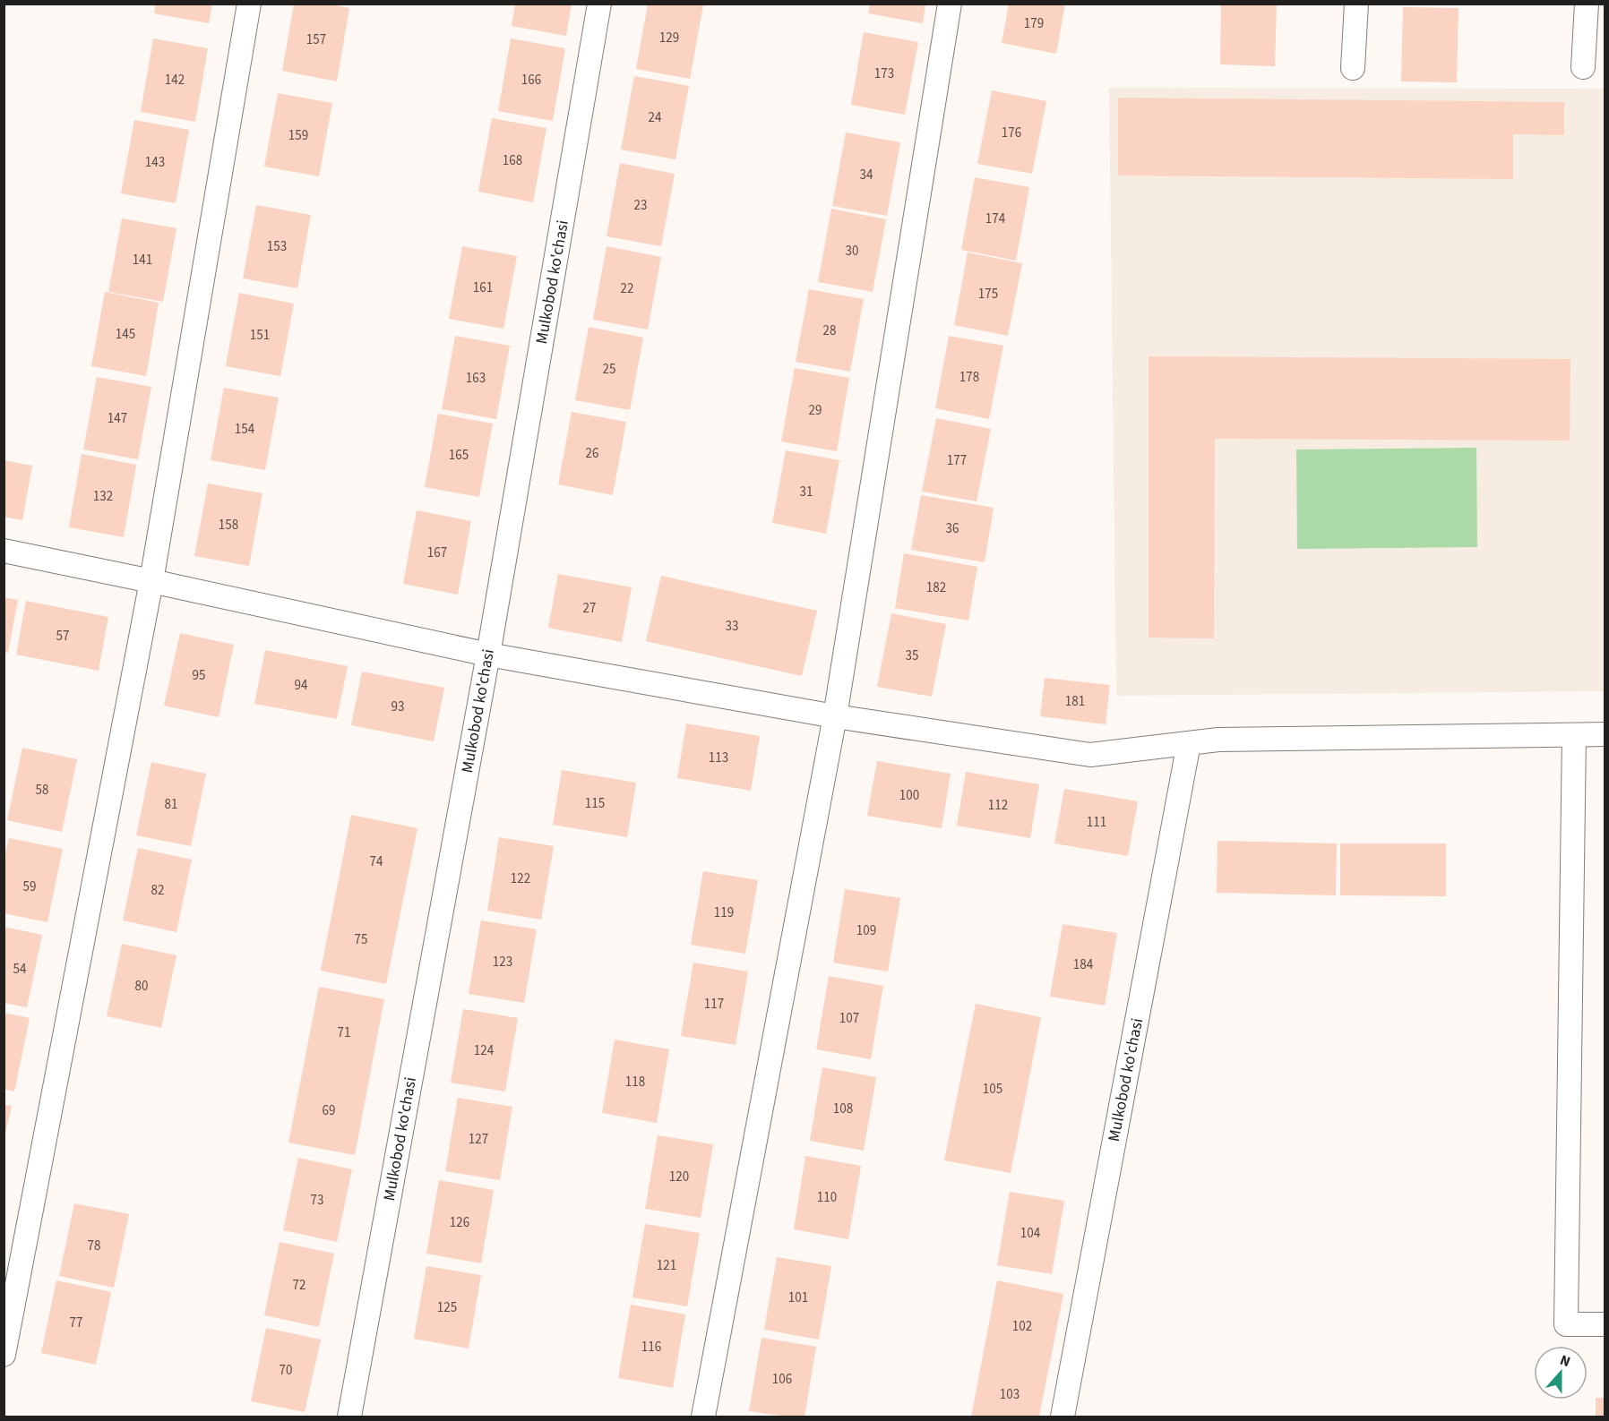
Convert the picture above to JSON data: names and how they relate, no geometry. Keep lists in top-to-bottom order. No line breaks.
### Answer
{"streets":{"street":["Mulkobod ko'chasi"]},"house_numbers":["179","129","157","173","142","166","24","176","159","168","143","34","23","174","153","30","141","161","22","175","28","145","151","25","178","163","29","147","154","26","165","177","31","132","158","36","167","182","27","33","57","35","95","94","181","93","113","58","100","115","81","112","111","74","122","59","82","119","109","75","123","184","54","80","117","107","71","124","118","105","108","69","127","120","110","73","126","104","78","121","72","101","125","77","102","116","70","106","103"],"north":"top"}
